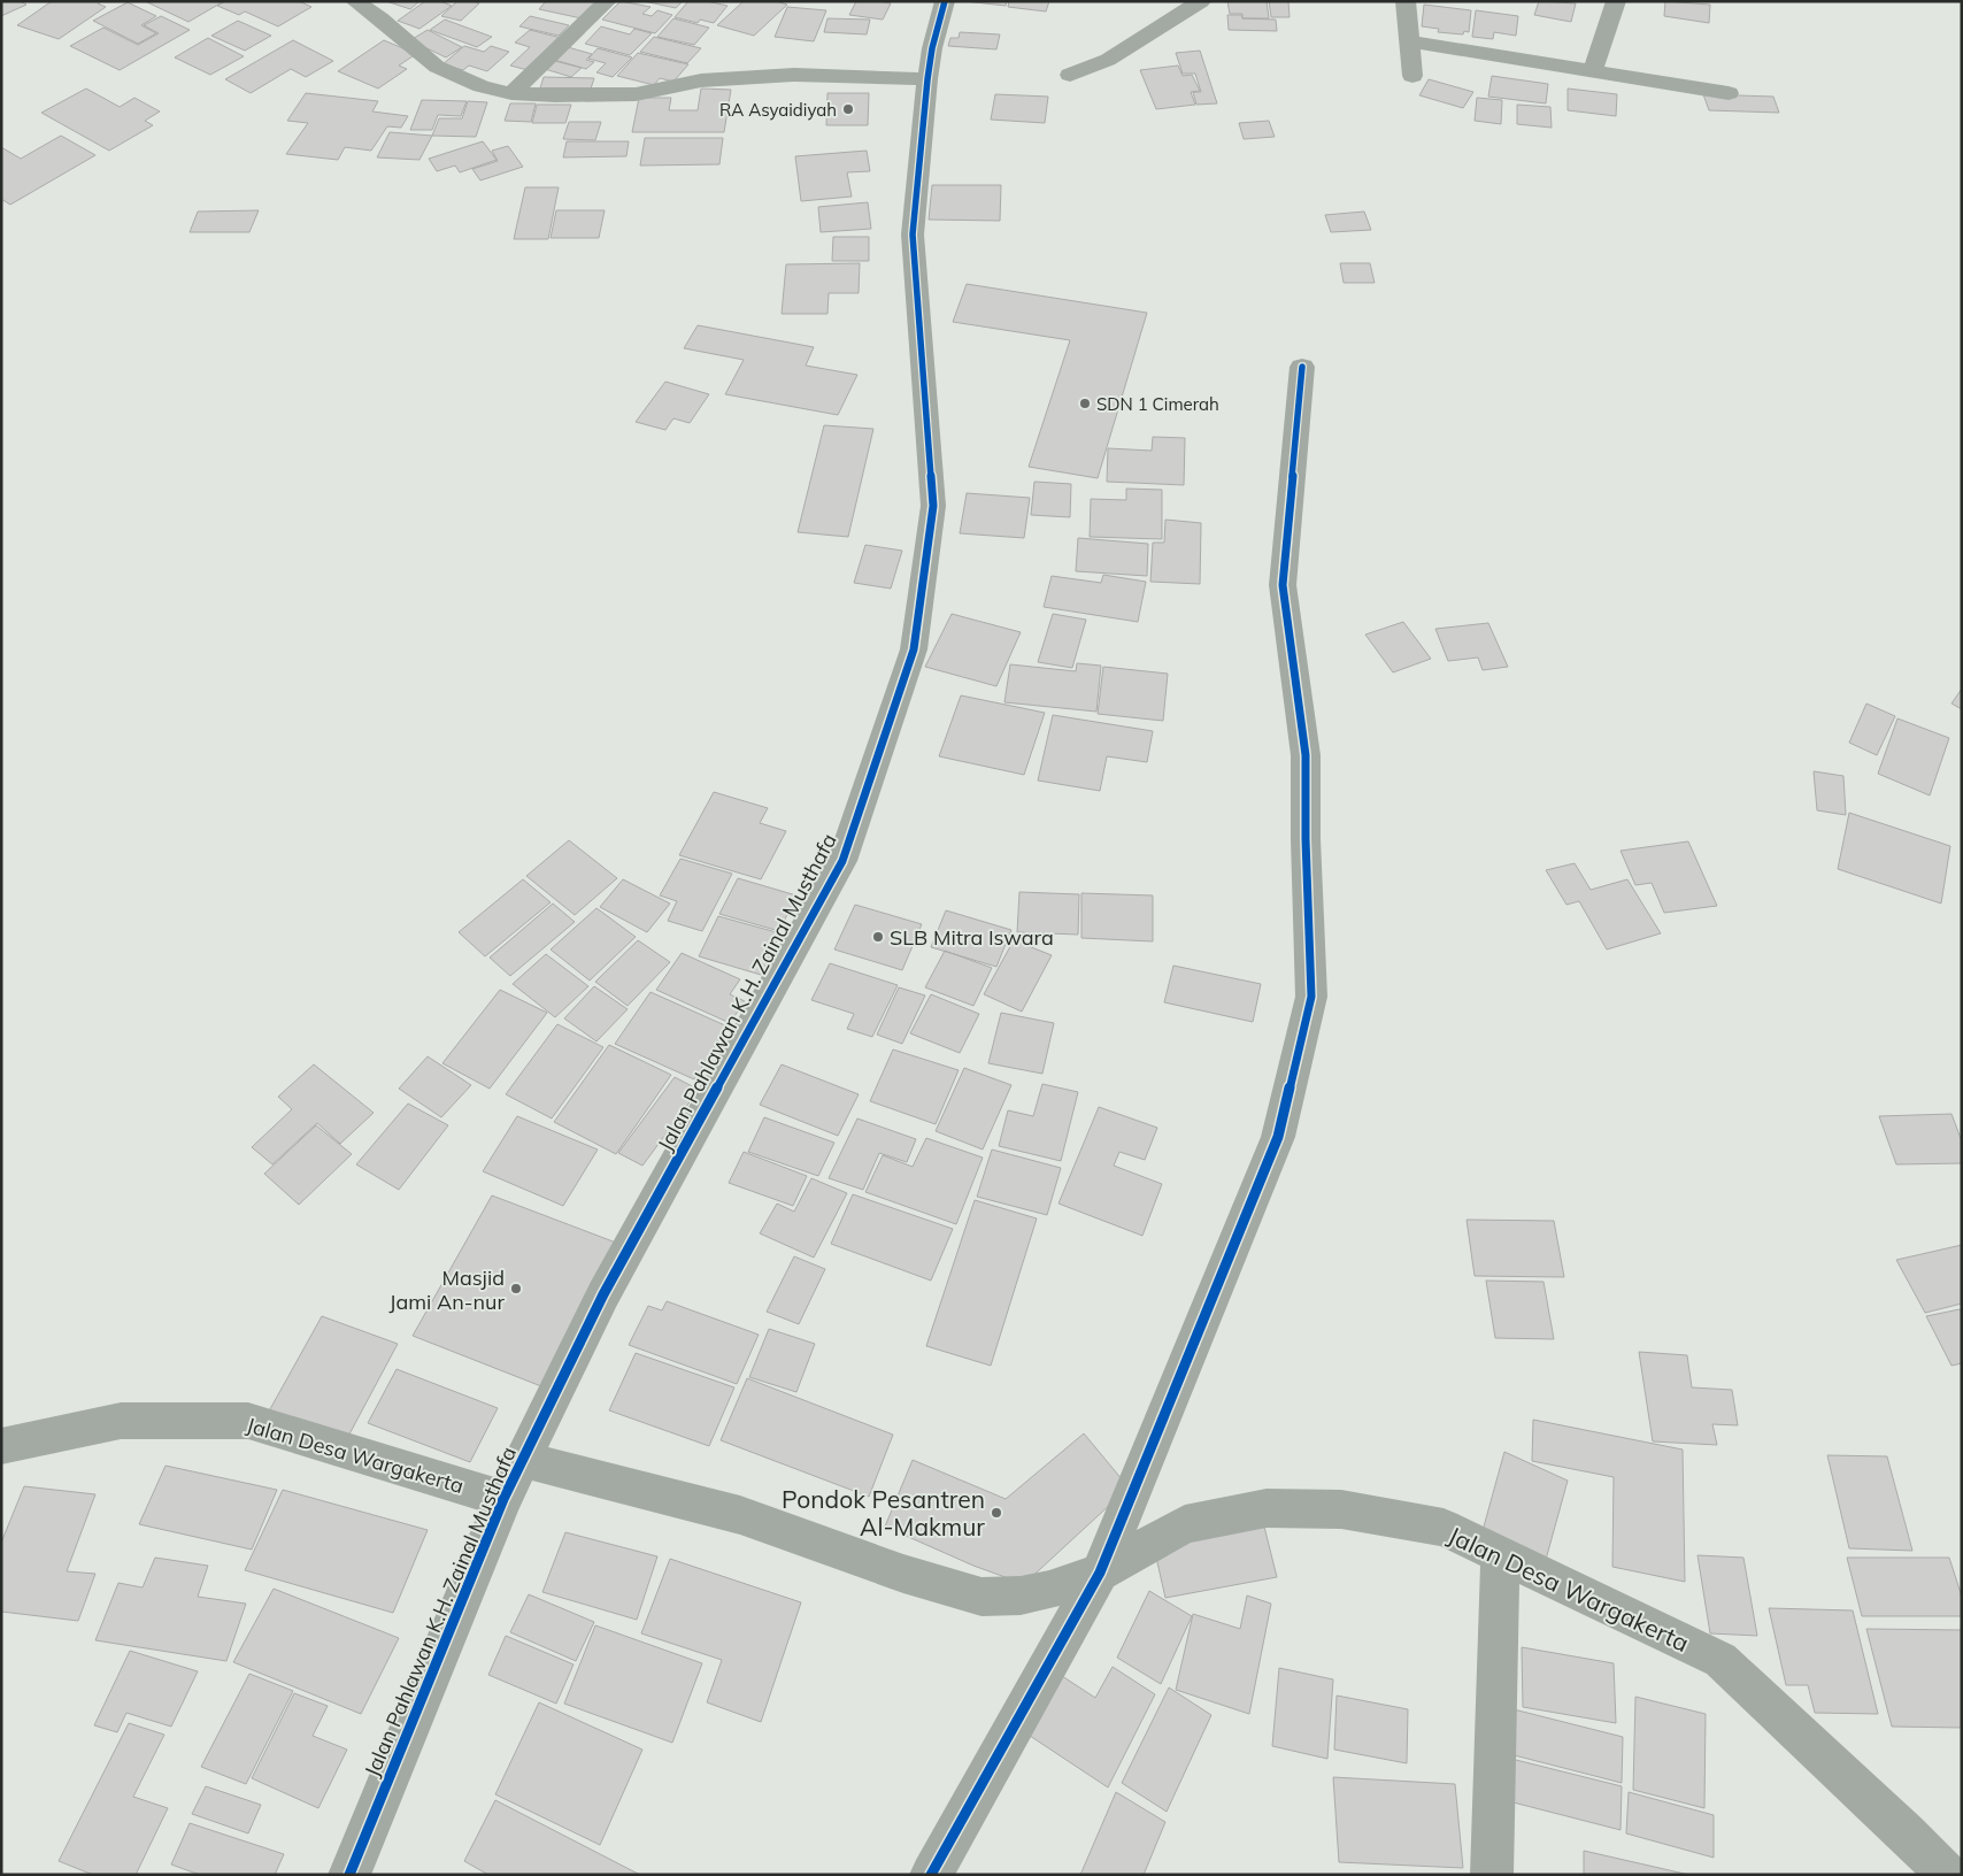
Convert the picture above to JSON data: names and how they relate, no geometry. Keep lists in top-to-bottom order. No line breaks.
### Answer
{"streets":{"street":["Jalan Pahlawan K.H. Zainal Musthafa","Jalan Desa Wargakerta"]},"crossings":[["Jalan Pahlawan K.H. Zainal Musthafa","Jalan Desa Wargakerta"]],"places":["RA Asyaidiyah","SDN 1 Cimerah","SLB Mitra Iswara","Masjid Jami An-nur","Pondok Pesantren Al-Makmur"]}
